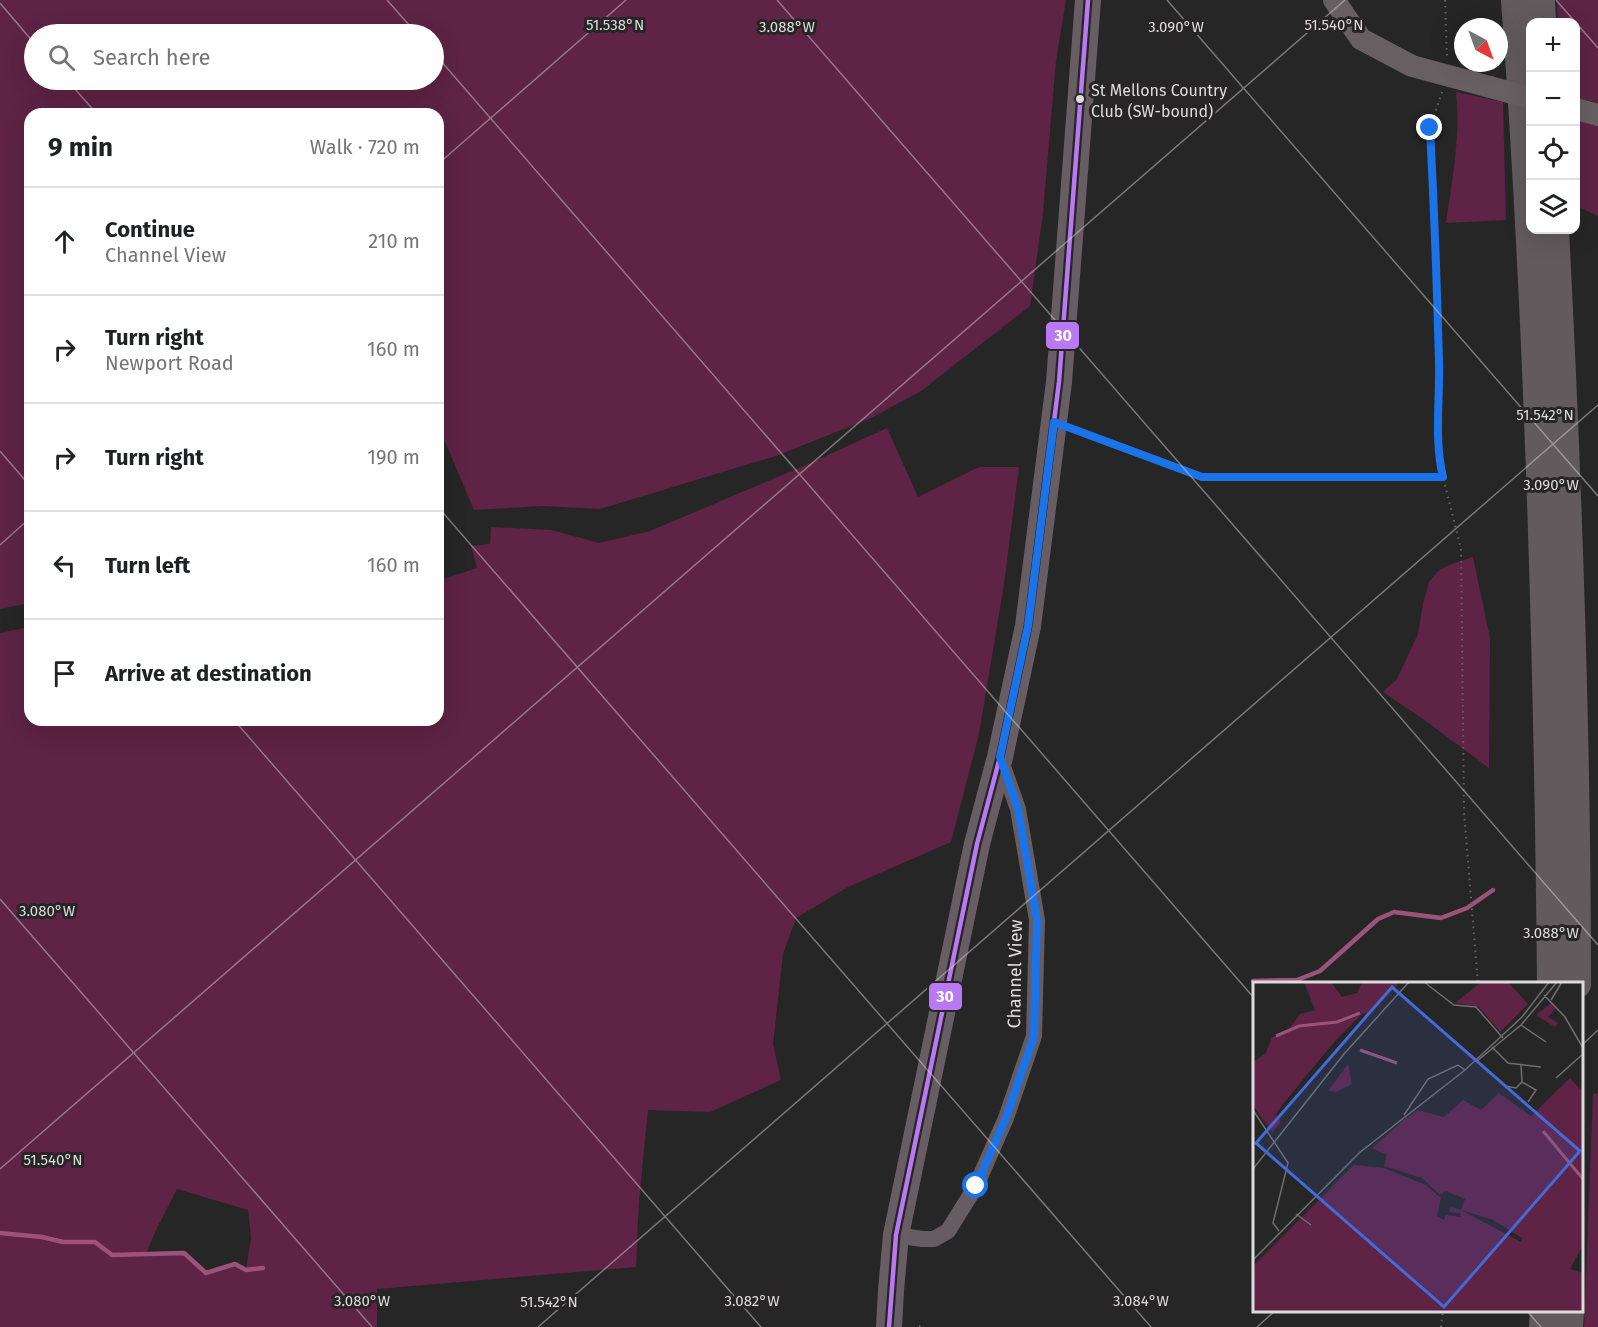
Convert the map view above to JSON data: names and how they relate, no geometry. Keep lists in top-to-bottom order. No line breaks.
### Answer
{"streets":{"street":["Channel View"]},"places":["St Mellons Country Club (SW-bound)"],"lines":["transit line 30"],"north":"bottom right","page":{"map_buttons":["+","−"],"search":"Search here","heading":["9 min","Walk · 720 m"],"list":[["Continue","Channel View","210 m"],["Turn right","Newport Road","160 m"],["Turn right","190 m"],["Turn left","160 m"],"Arrive at destination"]},"coordinates":["51.538°N","51.540°N","3.088°W","3.090°W","51.542°N","3.080°W","3.082°W","3.084°W"]}
